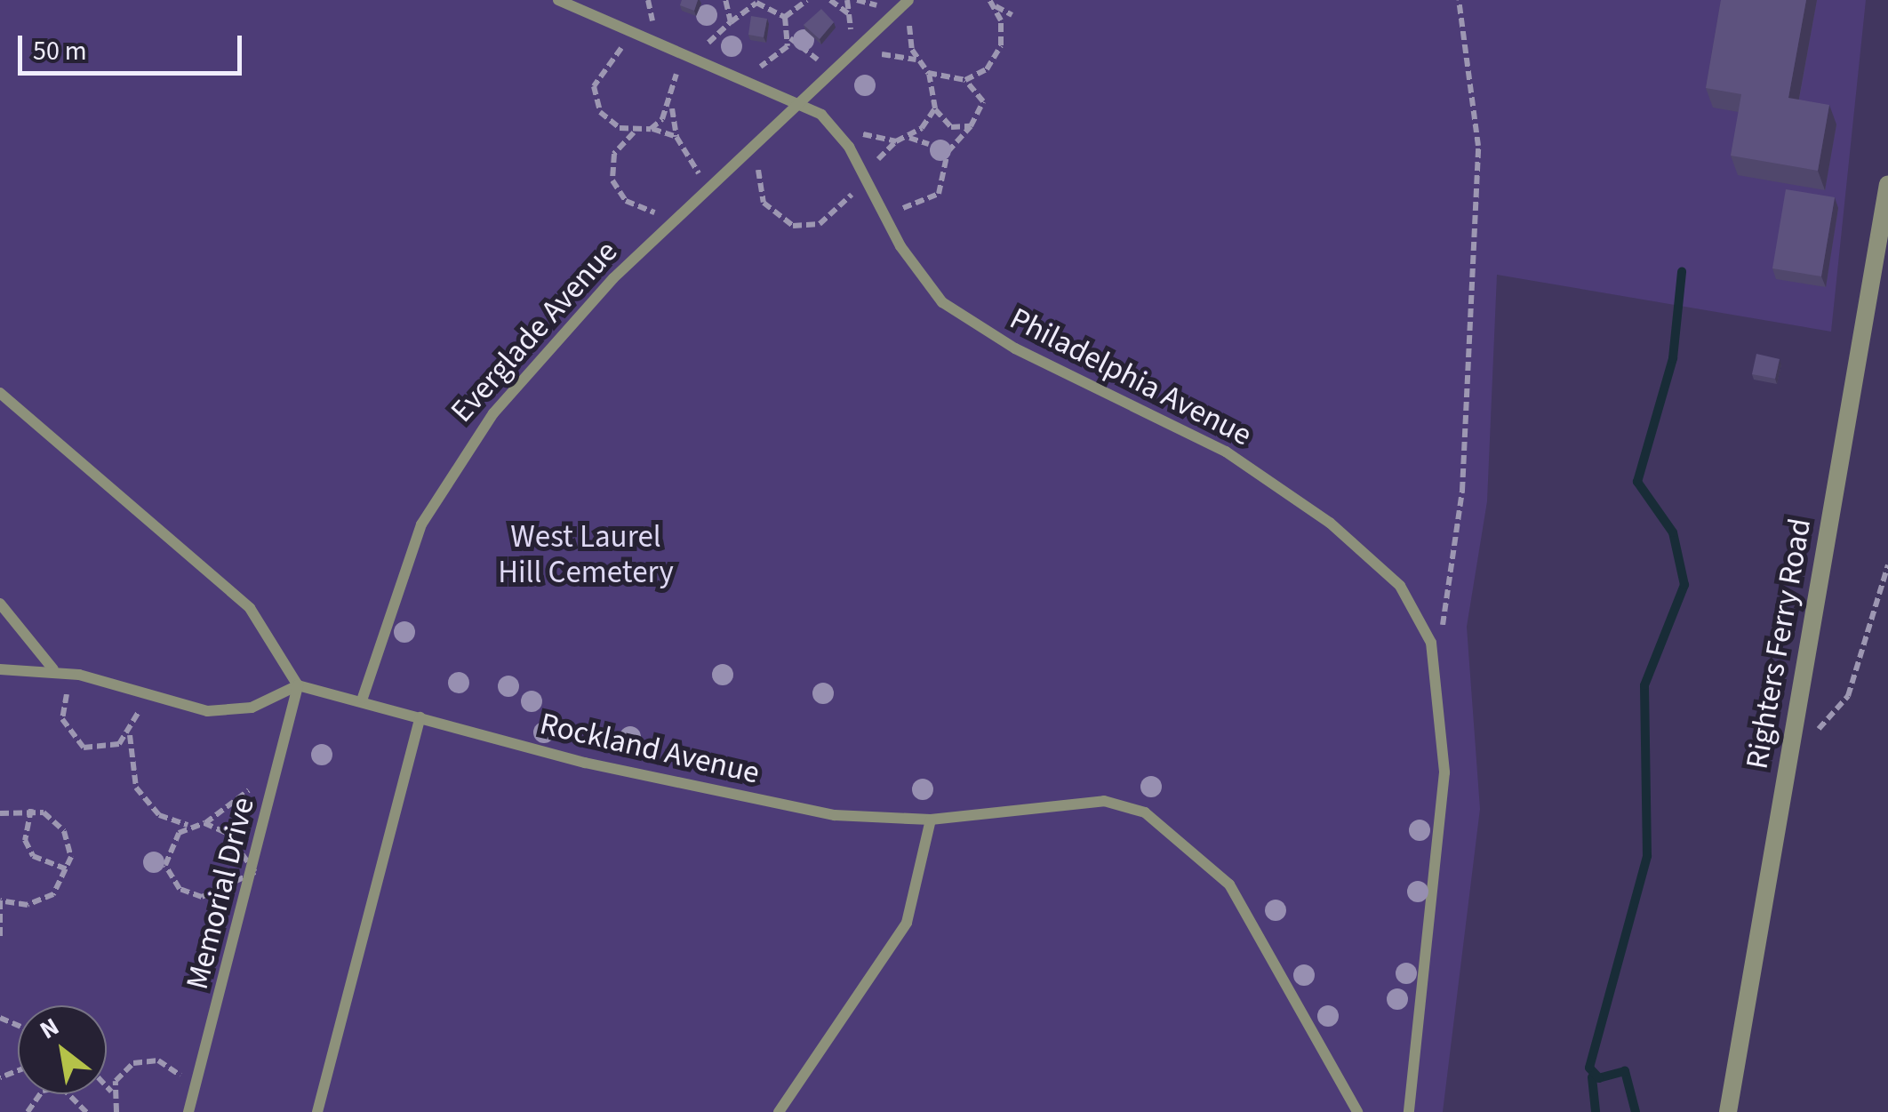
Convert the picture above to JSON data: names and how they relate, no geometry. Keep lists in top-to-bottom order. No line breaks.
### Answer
{"streets":{"street":["Righters Ferry Road"],"lane":["Everglade Avenue","Philadelphia Avenue","Rockland Avenue","Memorial Drive"]},"crossings":[["Everglade Avenue","Philadelphia Avenue"],["Everglade Avenue","Rockland Avenue"]],"parks":["West Laurel Hill Cemetery"],"scale_bar":"50 m","north":"top left"}
